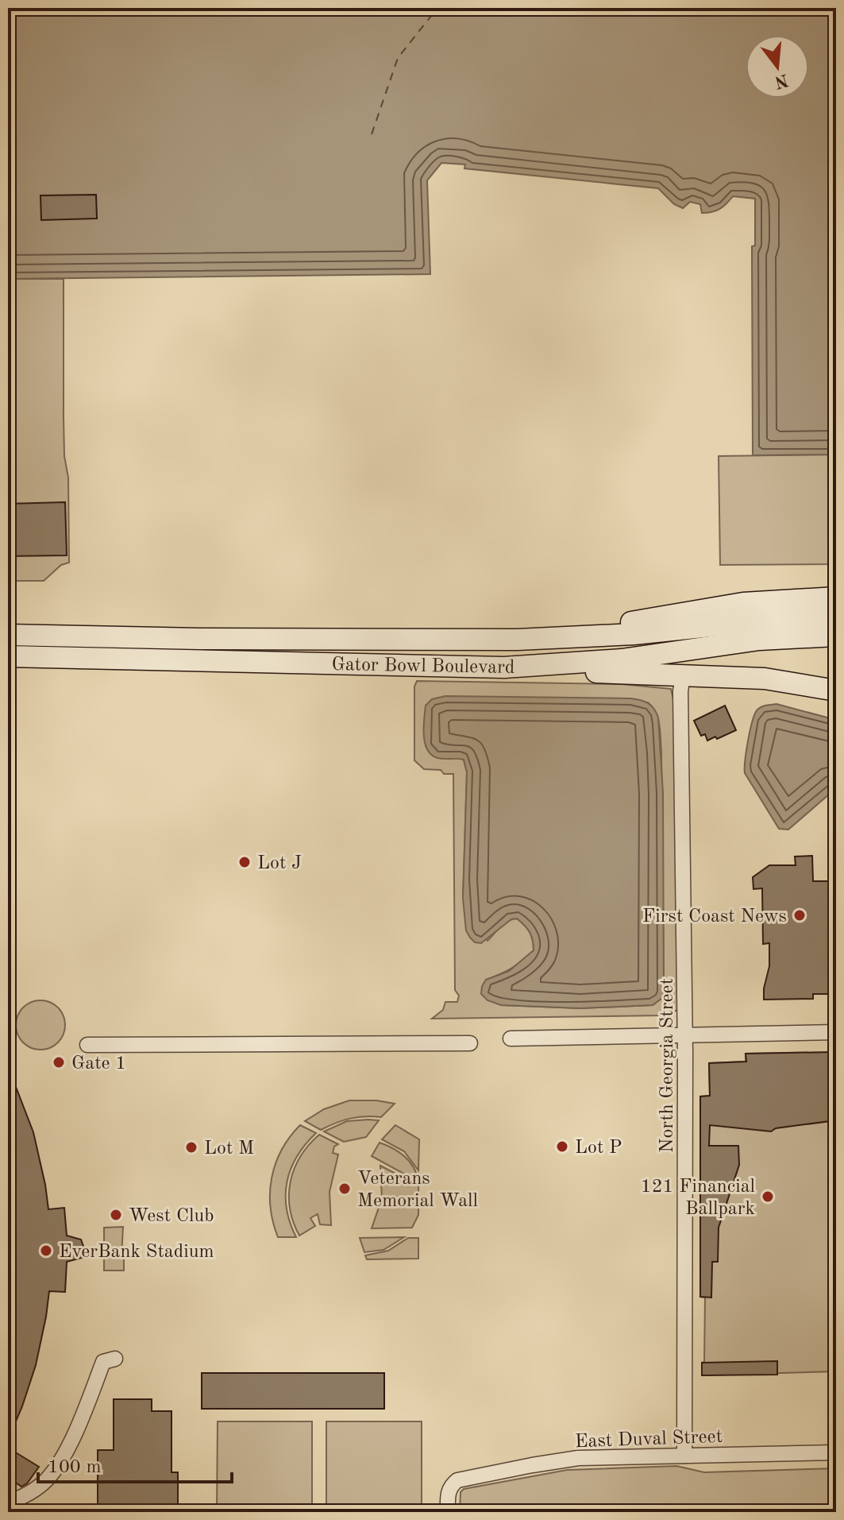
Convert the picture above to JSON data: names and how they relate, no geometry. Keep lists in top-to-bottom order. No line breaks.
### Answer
{"streets":{"main road":["Gator Bowl Boulevard"],"street":["North Georgia Street","East Duval Street"]},"crossings":[["North Georgia Street","East Duval Street"]],"places":["Lot J","First Coast News","Gate 1","Lot P","Lot M","Veterans Memorial Wall","121 Financial Ballpark","West Club","EverBank Stadium"],"scale_bar":"100 m","north":"bottom"}
